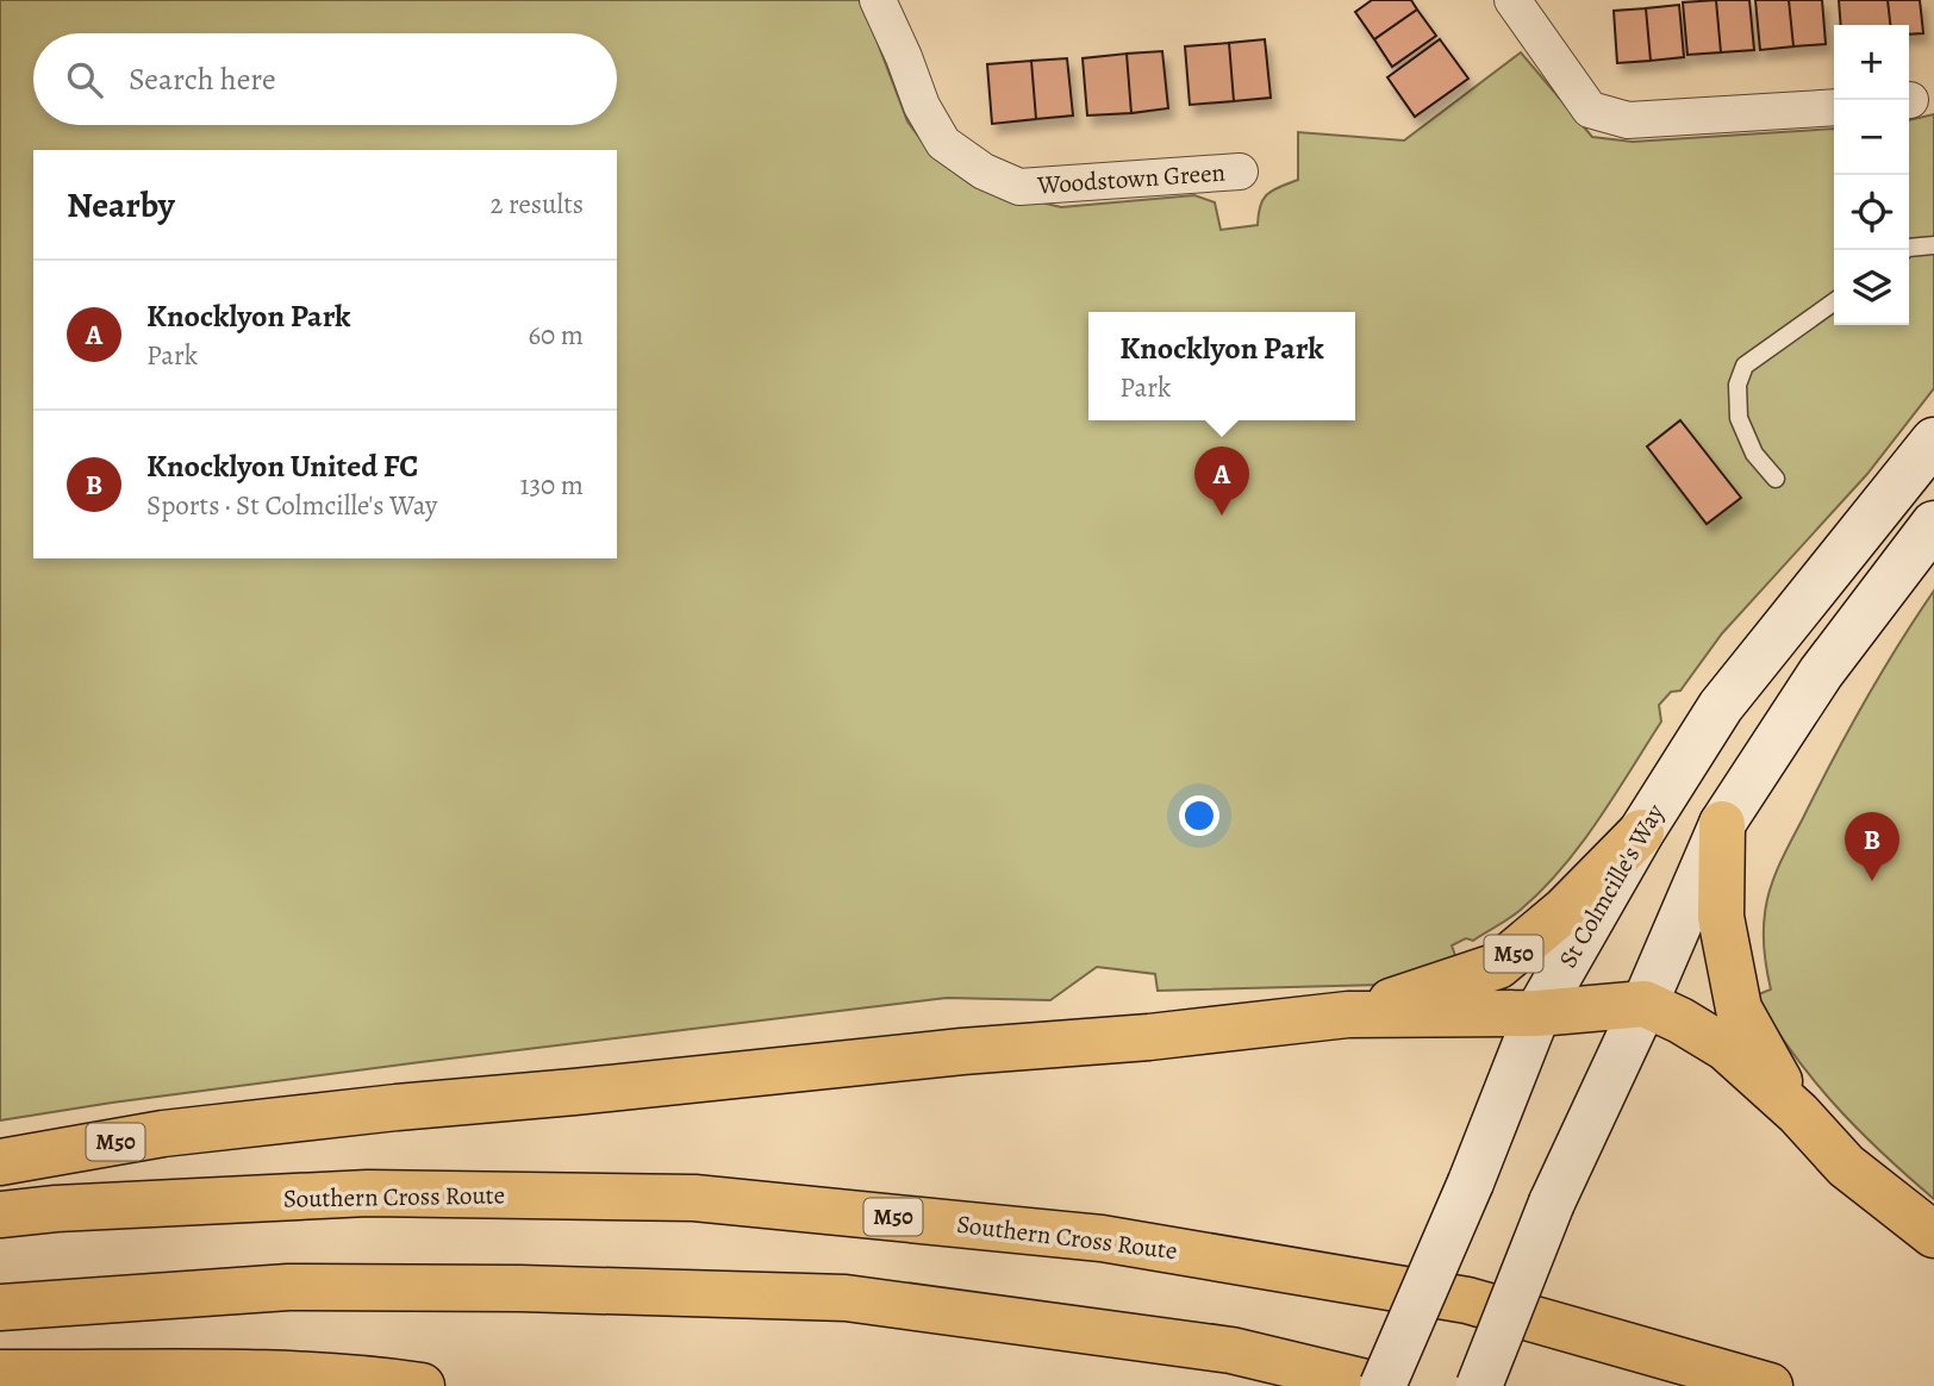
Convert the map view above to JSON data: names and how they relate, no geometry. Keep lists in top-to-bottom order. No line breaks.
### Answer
{"streets":{"highway":["M50","Southern Cross Route"],"main road":["St Colmcille's Way"],"street":["Woodstown Green"]},"crossings":[["St Colmcille's Way","M50"]],"page":{"map_buttons":["+","−"],"search":"Search here","heading":["Nearby","2 results"],"list":[{"mark":"A","name":"Knocklyon Park","note":"Park","value":"60 m"},{"mark":"B","name":"Knocklyon United FC","note":"Sports · St Colmcille's Way","value":"130 m"}],"popup":["Knocklyon Park","Park"],"pins":["A","B"]}}
